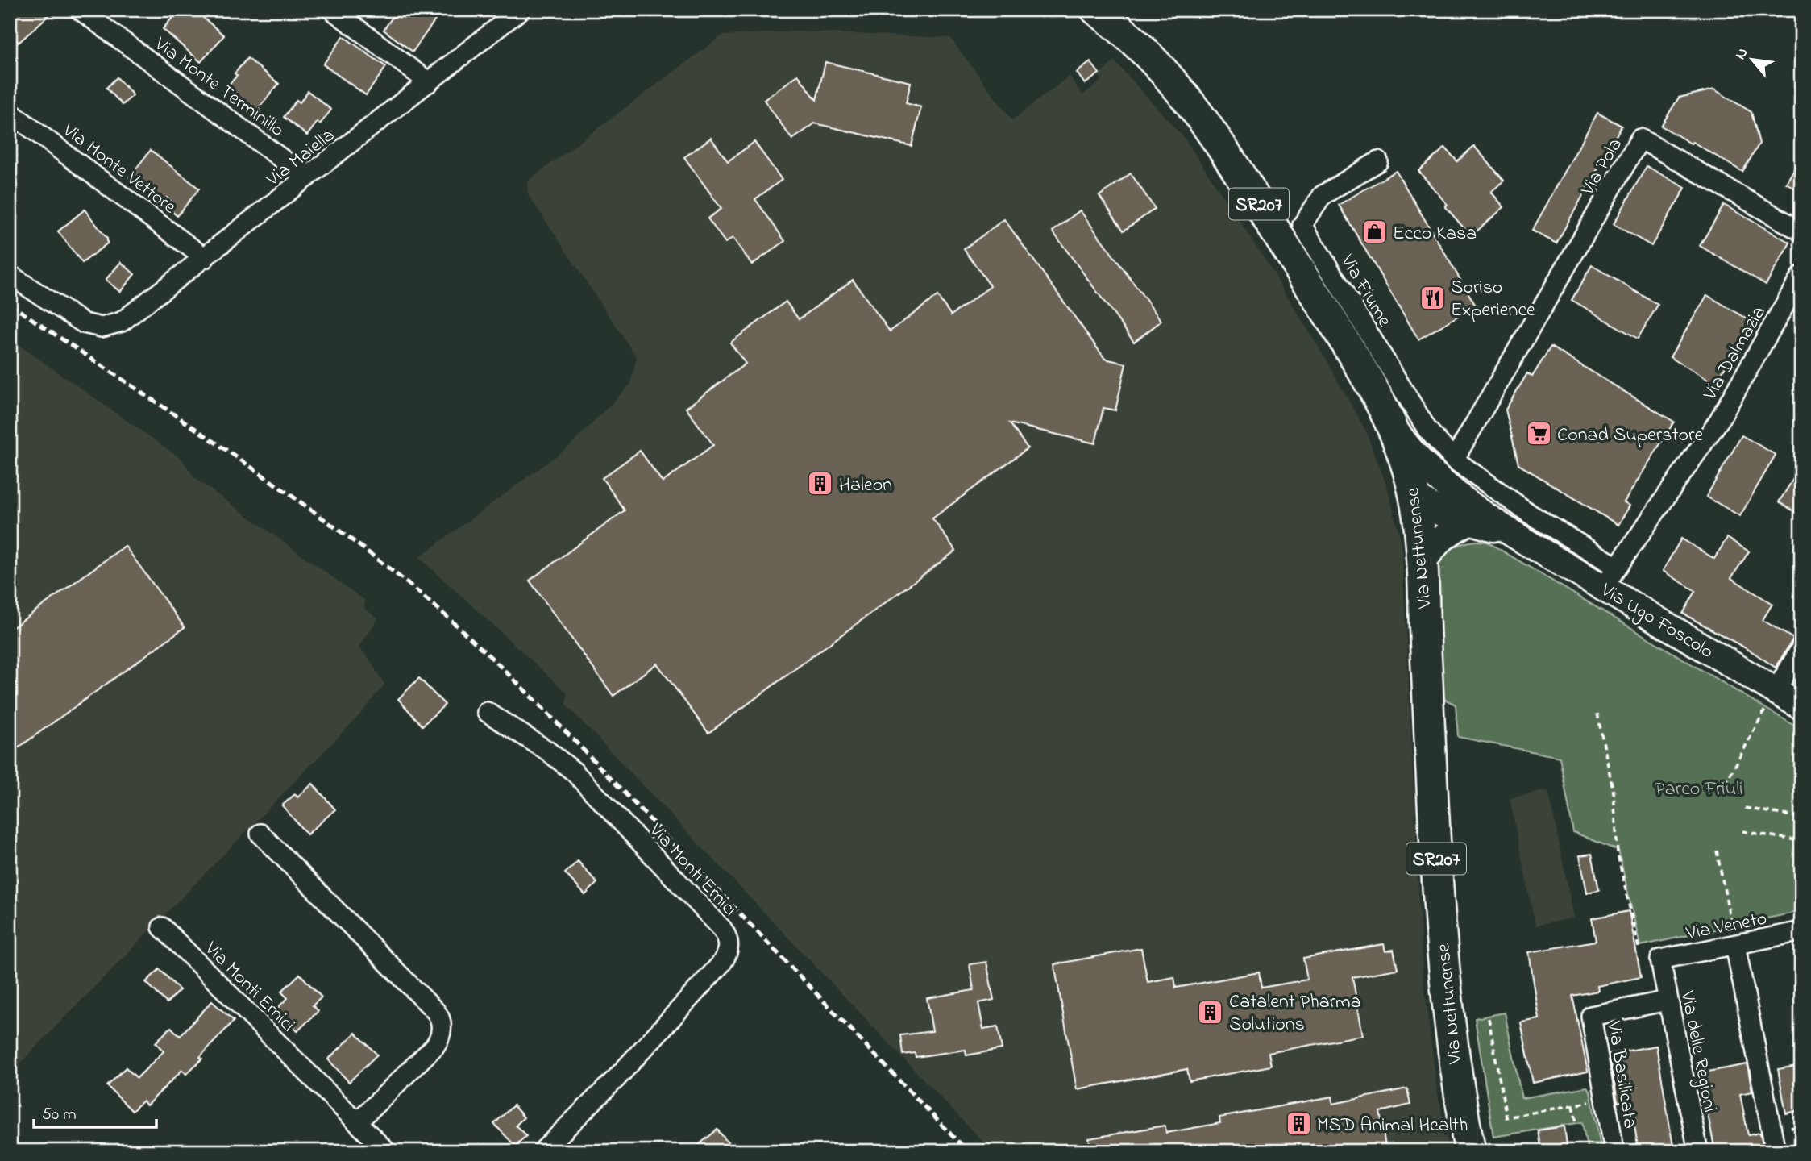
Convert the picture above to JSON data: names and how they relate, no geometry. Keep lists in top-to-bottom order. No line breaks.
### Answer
{"streets":{"main road":["SR207","Via Nettunense"],"street":["Via Monte Terminillo","Via Maiella","Via Pola","Via Monte Vettore","Via Fiume","Via Dalmazia","Via Ugo Foscolo","Via Monti Ernici","Via Veneto","Via delle Regioni","Via Basilicata"]},"crossings":[["Via Monte Terminillo","Via Maiella"],["Via Maiella","Via Monte Vettore"],["Via Pola","Via Fiume"],["Via Fiume","Via Dalmazia"],["Via Fiume","Via Ugo Foscolo"],["Via Dalmazia","Via Ugo Foscolo"],["Via Nettunense","Via Ugo Foscolo"],["Via Veneto","Via delle Regioni"],["Via delle Regioni","Via Basilicata"]],"parks":["Parco Friuli"],"places":{"shop":["Ecco Kasa"],"restaurant":["Soriso Experience"],"supermarket":["Conad Superstore"],"building":["Haleon","Catalent Pharma Solutions","MSD Animal Health"]},"scale_bar":"50 m","north":"top left"}
